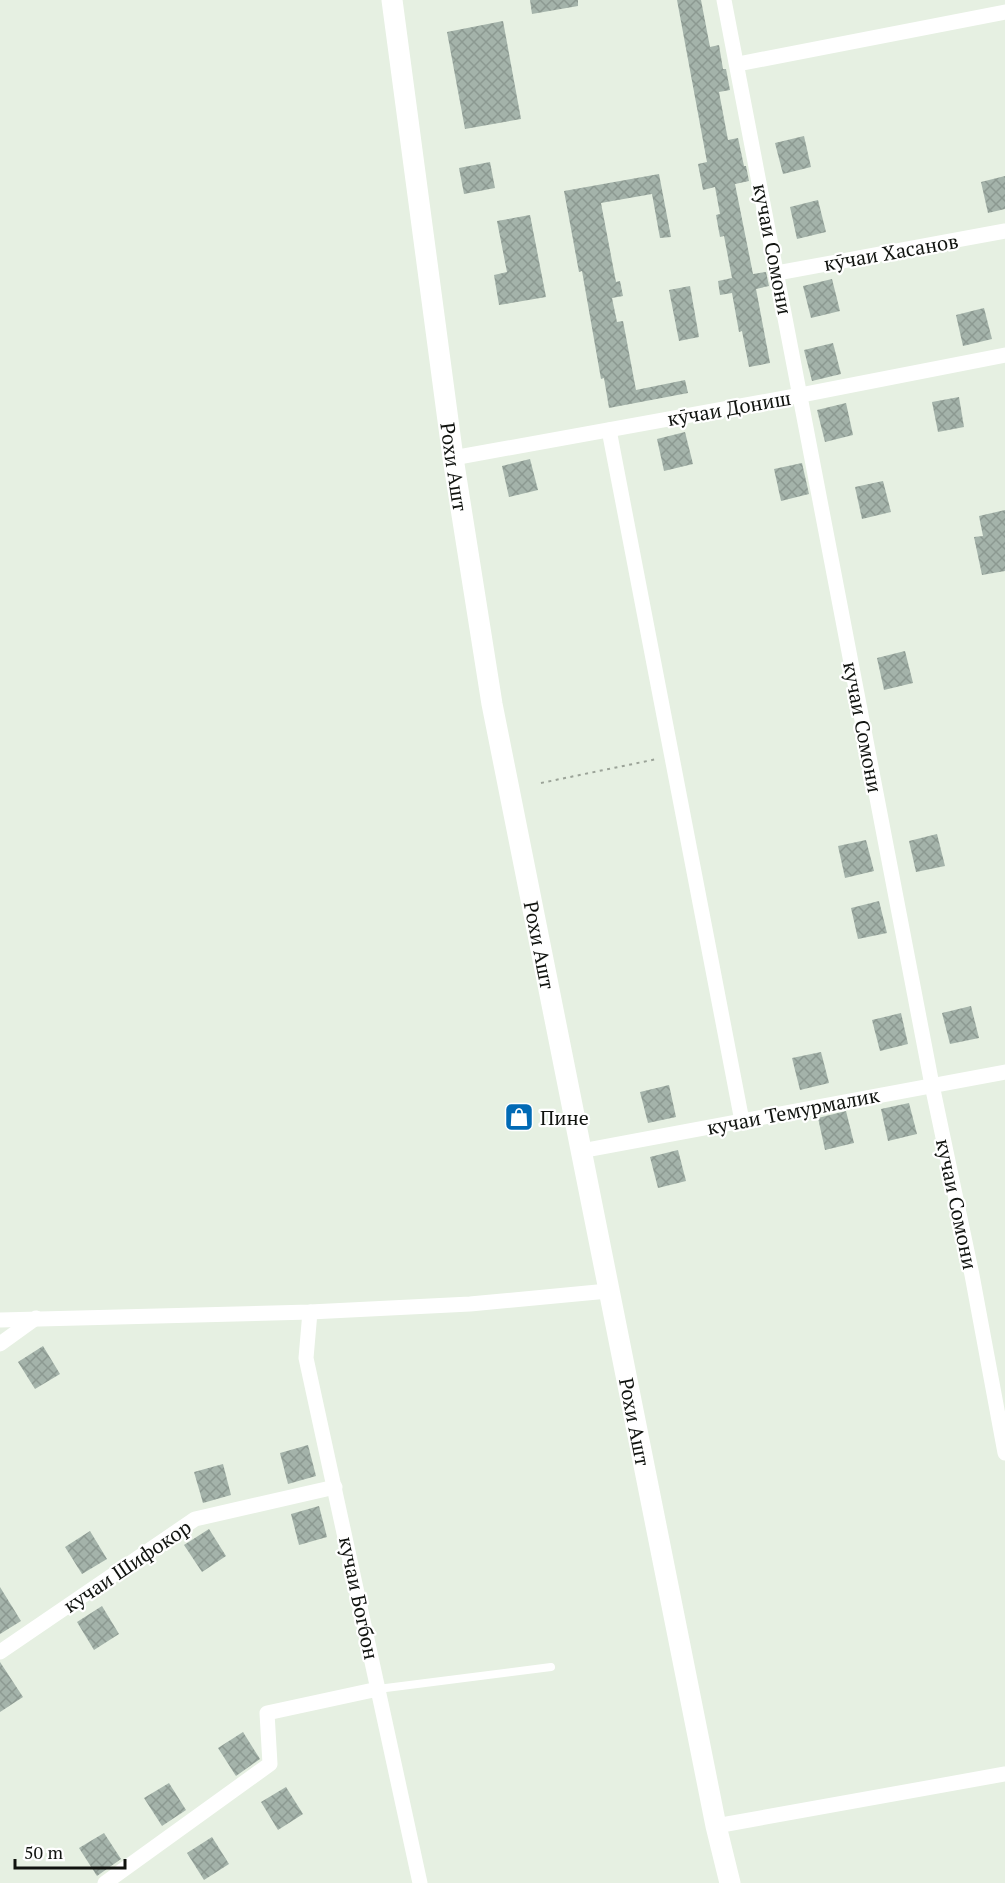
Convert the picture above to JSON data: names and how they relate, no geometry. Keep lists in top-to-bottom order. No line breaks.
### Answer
{"streets":{"main road":["Рохи Ашт"],"street":["кучаи Сомони","кӯчаи Хасанов","кӯчаи Дониш","кучаи Темурмалик","кучаи Шифокор","кучаи Богбон"]},"crossings":[["кучаи Сомони","кӯчаи Хасанов"],["кучаи Сомони","кӯчаи Дониш"],["кучаи Сомони","кучаи Темурмалик"],["кӯчаи Дониш","Рохи Ашт"],["Рохи Ашт","кучаи Темурмалик"],["кучаи Шифокор","кучаи Богбон"]],"places":{"shop":["Пине"]},"scale_bar":"50 m"}
